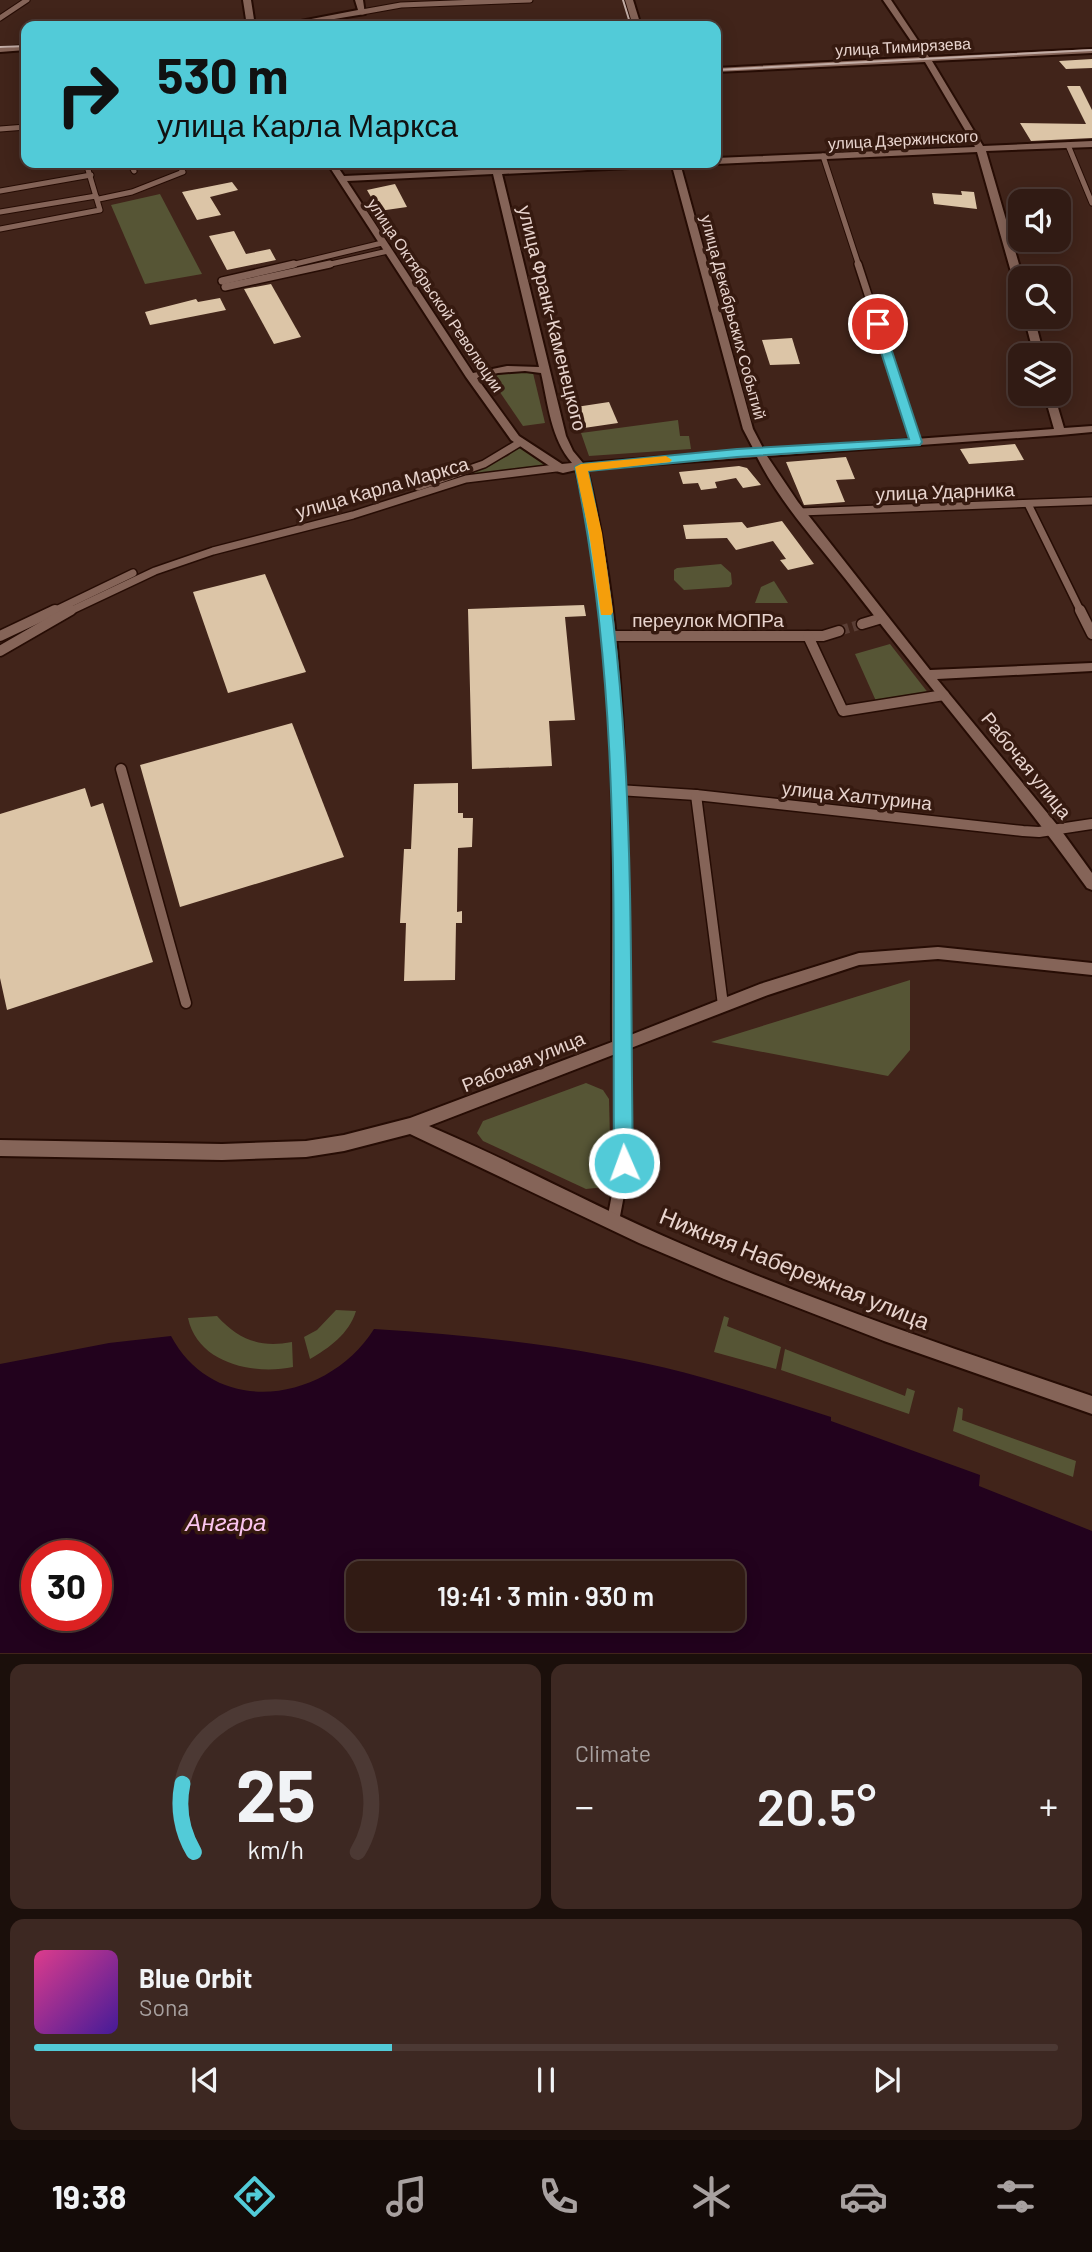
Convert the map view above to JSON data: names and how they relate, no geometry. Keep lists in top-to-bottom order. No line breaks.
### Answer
{"streets":{"main road":["улица Тимирязева","улица Дзержинского","улица Октябрьской Революции","улица Декабрьских Событий","улица Франк-Каменецкого","улица Карла Маркса","Рабочая улица","Нижняя Набережная улица"],"street":["улица Ударника","переулок МОПРа","улица Халтурина"]},"crossings":[["улица Декабрьских Событий","улица Карла Маркса"],["улица Декабрьских Событий","улица Ударника"],["улица Декабрьских Событий","Рабочая улица"],["улица Франк-Каменецкого","улица Карла Маркса"],["улица Франк-Каменецкого","переулок МОПРа"],["улица Франк-Каменецкого","Рабочая улица"],["улица Франк-Каменецкого","улица Халтурина"],["улица Франк-Каменецкого","Нижняя Набережная улица"],["переулок МОПРа","Рабочая улица"],["Рабочая улица","улица Халтурина"],["Рабочая улица","Нижняя Набережная улица"]],"water":["Ангара"],"page":{"turn":["530 m","улица Карла Маркса"],"limit":"30","trip":"19:41 · 3 min · 930 m","tile":"Climate","heat":["−","20.5°","+"],"song":["Blue Orbit","Sona"],"tabs":"19:38","gauge":["25","km/h"]}}
